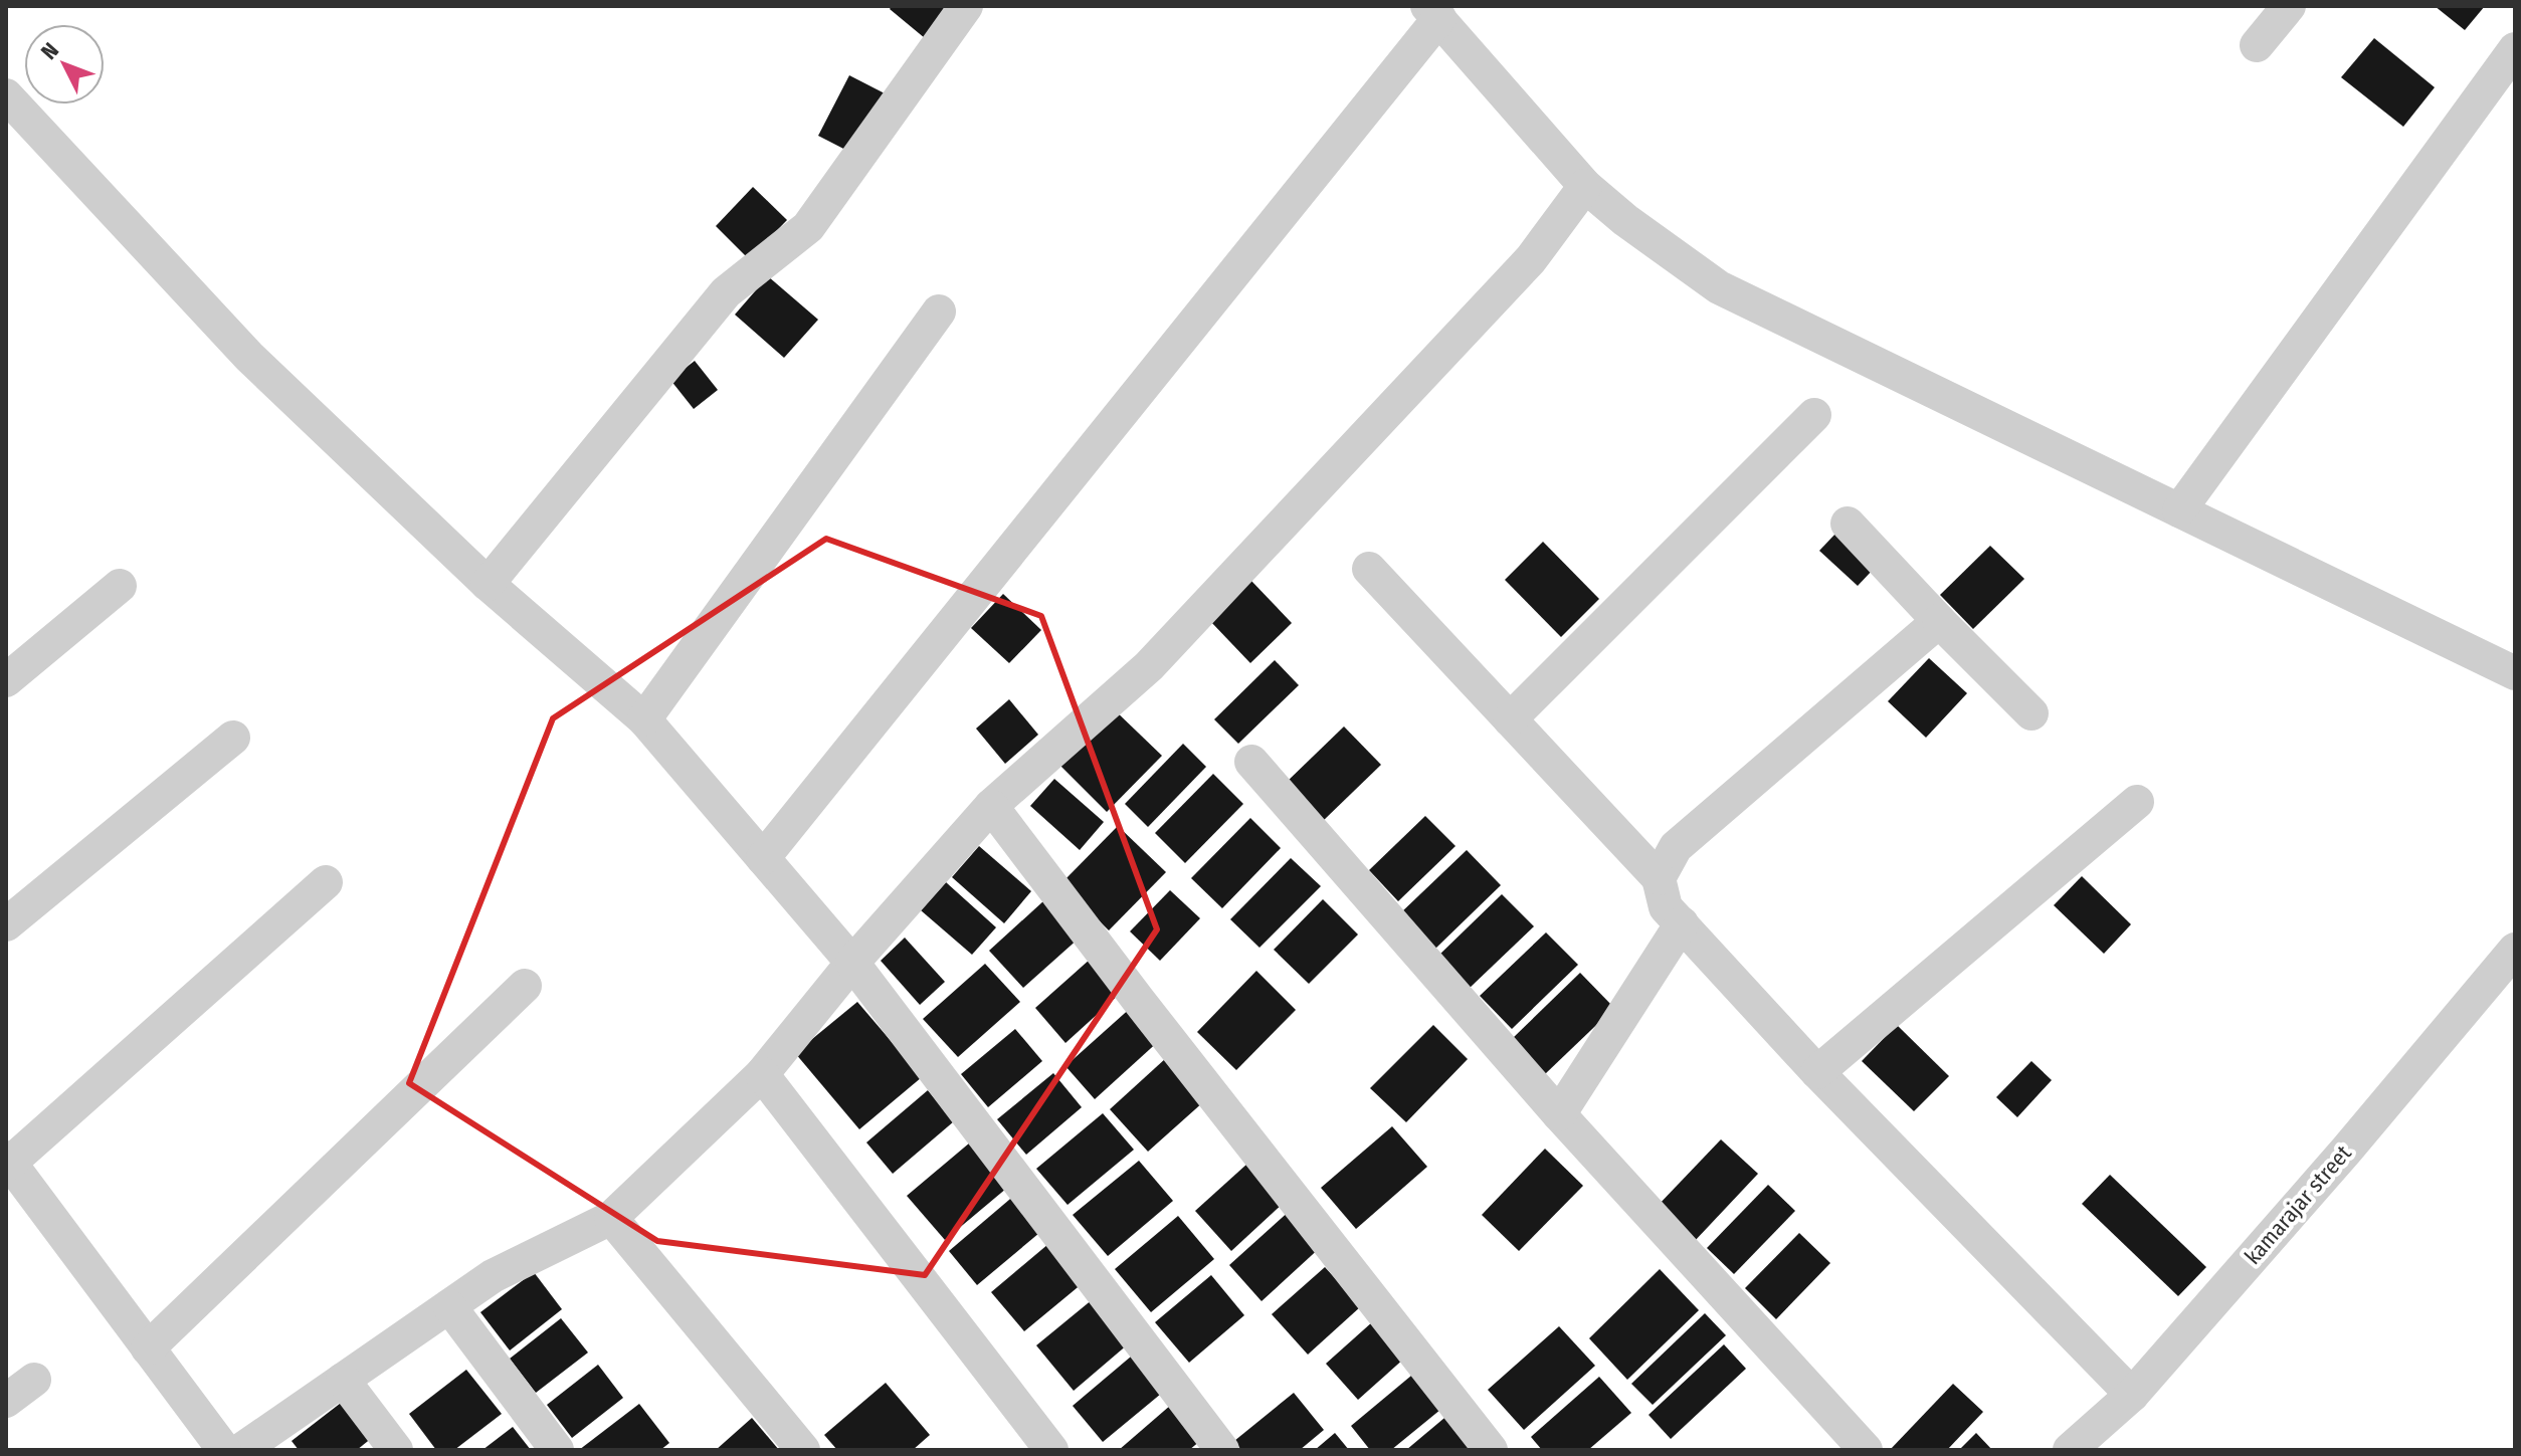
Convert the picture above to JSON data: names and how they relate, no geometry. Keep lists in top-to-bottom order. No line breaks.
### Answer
{"streets":{"street":["kamarajar street"]},"north":"top left"}
